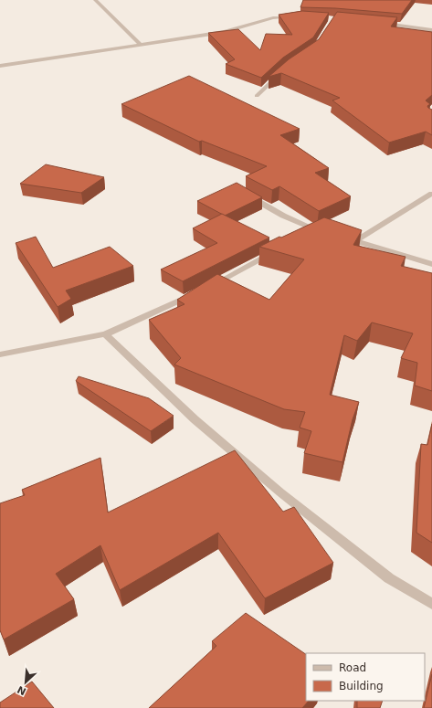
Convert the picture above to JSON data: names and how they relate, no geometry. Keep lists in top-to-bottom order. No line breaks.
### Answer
{"legend":["Road","Building"],"north":"bottom left"}
